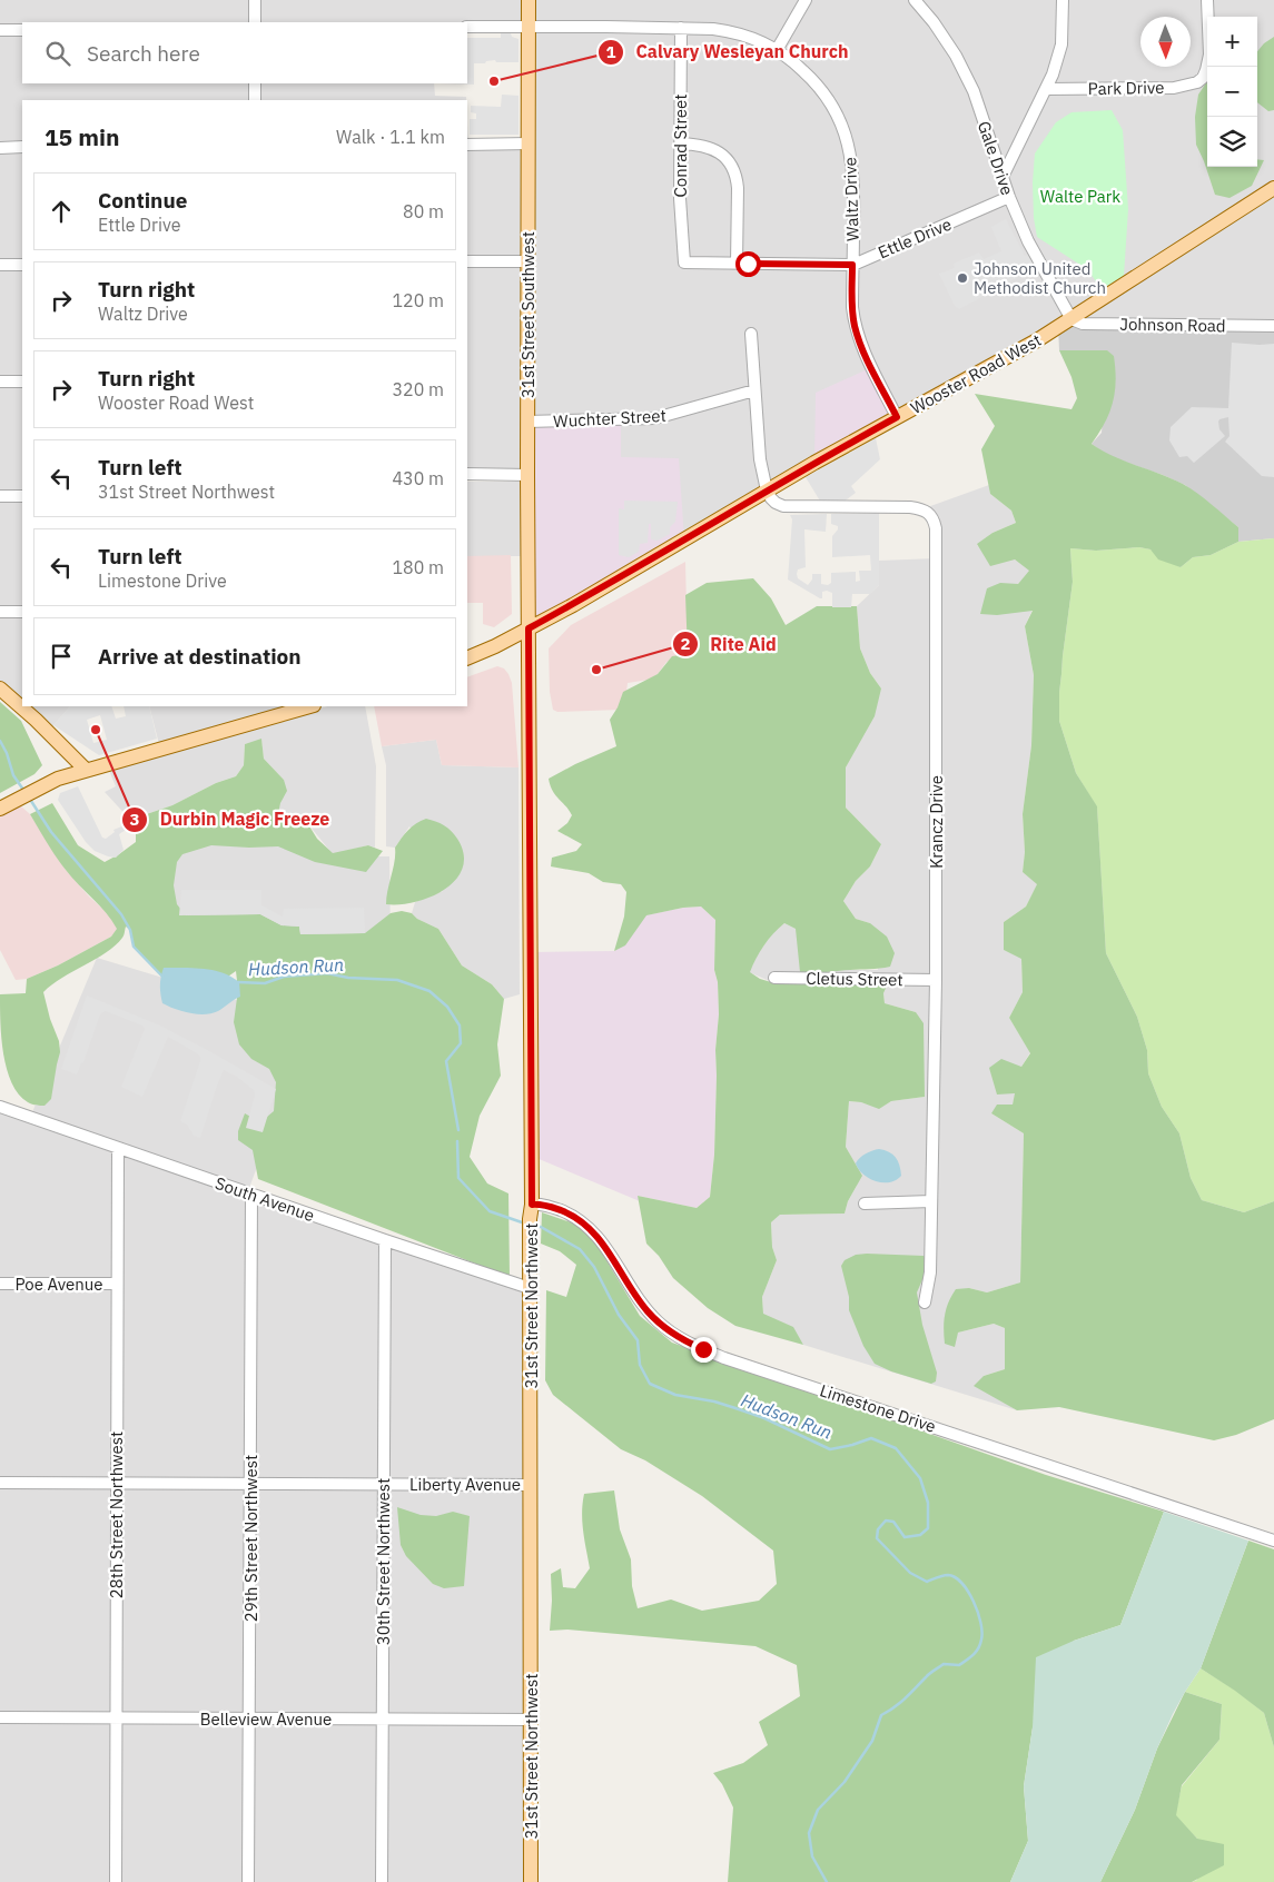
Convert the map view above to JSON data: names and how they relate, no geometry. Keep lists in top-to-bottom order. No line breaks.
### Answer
{"streets":{"main road":["31st Street Southwest","Wooster Road West","31st Street Northwest"],"street":["Park Drive","Conrad Street","Gale Drive","Waltz Drive","Ettle Drive","Johnson Road","Wuchter Street","Krancz Drive","Cletus Street","South Avenue","Poe Avenue","Limestone Drive","Liberty Avenue","28th Street Northwest","29th Street Northwest","30th Street Northwest","Belleview Avenue"]},"crossings":[["Conrad Street","Waltz Drive"],["Conrad Street","Ettle Drive"],["Gale Drive","Ettle Drive"],["Gale Drive","Johnson Road"],["Gale Drive","Wooster Road West"],["Waltz Drive","Ettle Drive"],["Waltz Drive","31st Street Southwest"],["Waltz Drive","Wooster Road West"],["31st Street Southwest","Wooster Road West"],["31st Street Southwest","Wuchter Street"],["31st Street Southwest","31st Street Northwest"],["Johnson Road","Wooster Road West"],["Wooster Road West","Krancz Drive"],["Wooster Road West","31st Street Northwest"],["Krancz Drive","Cletus Street"],["South Avenue","31st Street Northwest"],["South Avenue","28th Street Northwest"],["South Avenue","29th Street Northwest"],["South Avenue","30th Street Northwest"],["Poe Avenue","28th Street Northwest"],["31st Street Northwest","Limestone Drive"],["31st Street Northwest","Liberty Avenue"],["31st Street Northwest","Belleview Avenue"],["Liberty Avenue","28th Street Northwest"],["Liberty Avenue","29th Street Northwest"],["Liberty Avenue","30th Street Northwest"],["28th Street Northwest","Belleview Avenue"],["29th Street Northwest","Belleview Avenue"],["30th Street Northwest","Belleview Avenue"]],"water":["Hudson Run"],"parks":["Walte Park"],"places":["Calvary Wesleyan Church","Johnson United Methodist Church","Rite Aid","Durbin Magic Freeze"],"north":"bottom","page":{"map_buttons":["+","−"],"search":"Search here","heading":["15 min","Walk · 1.1 km"],"list":[["Continue","Ettle Drive","80 m"],["Turn right","Waltz Drive","120 m"],["Turn right","Wooster Road West","320 m"],["Turn left","31st Street Northwest","430 m"],["Turn left","Limestone Drive","180 m"],"Arrive at destination"]}}
